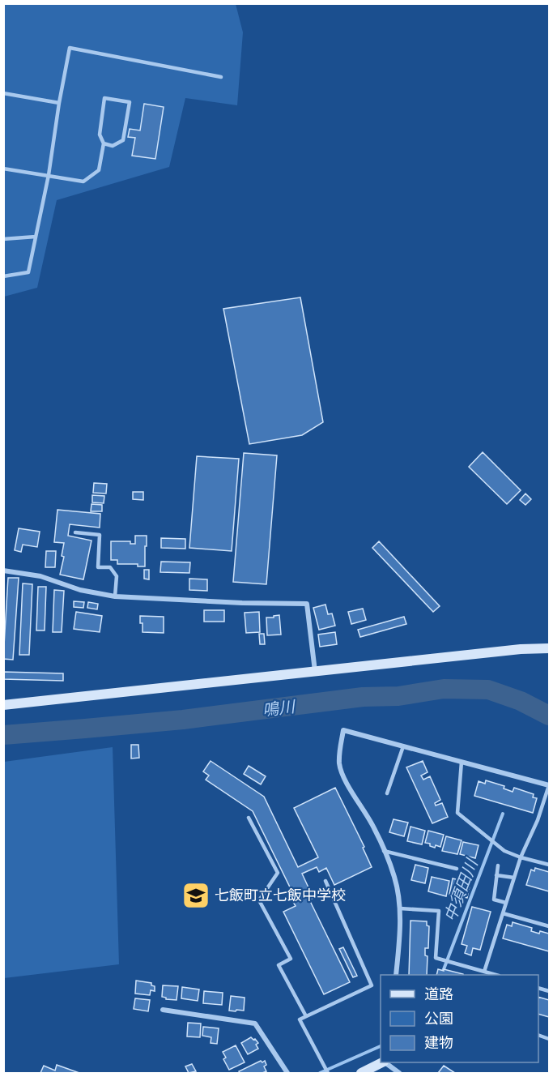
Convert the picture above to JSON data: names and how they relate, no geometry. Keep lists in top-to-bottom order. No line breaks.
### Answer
{"water":["鳴川","中須田川"],"places":{"school or university":["七飯町立七飯中学校"]},"legend":["道路","公園","建物"]}
